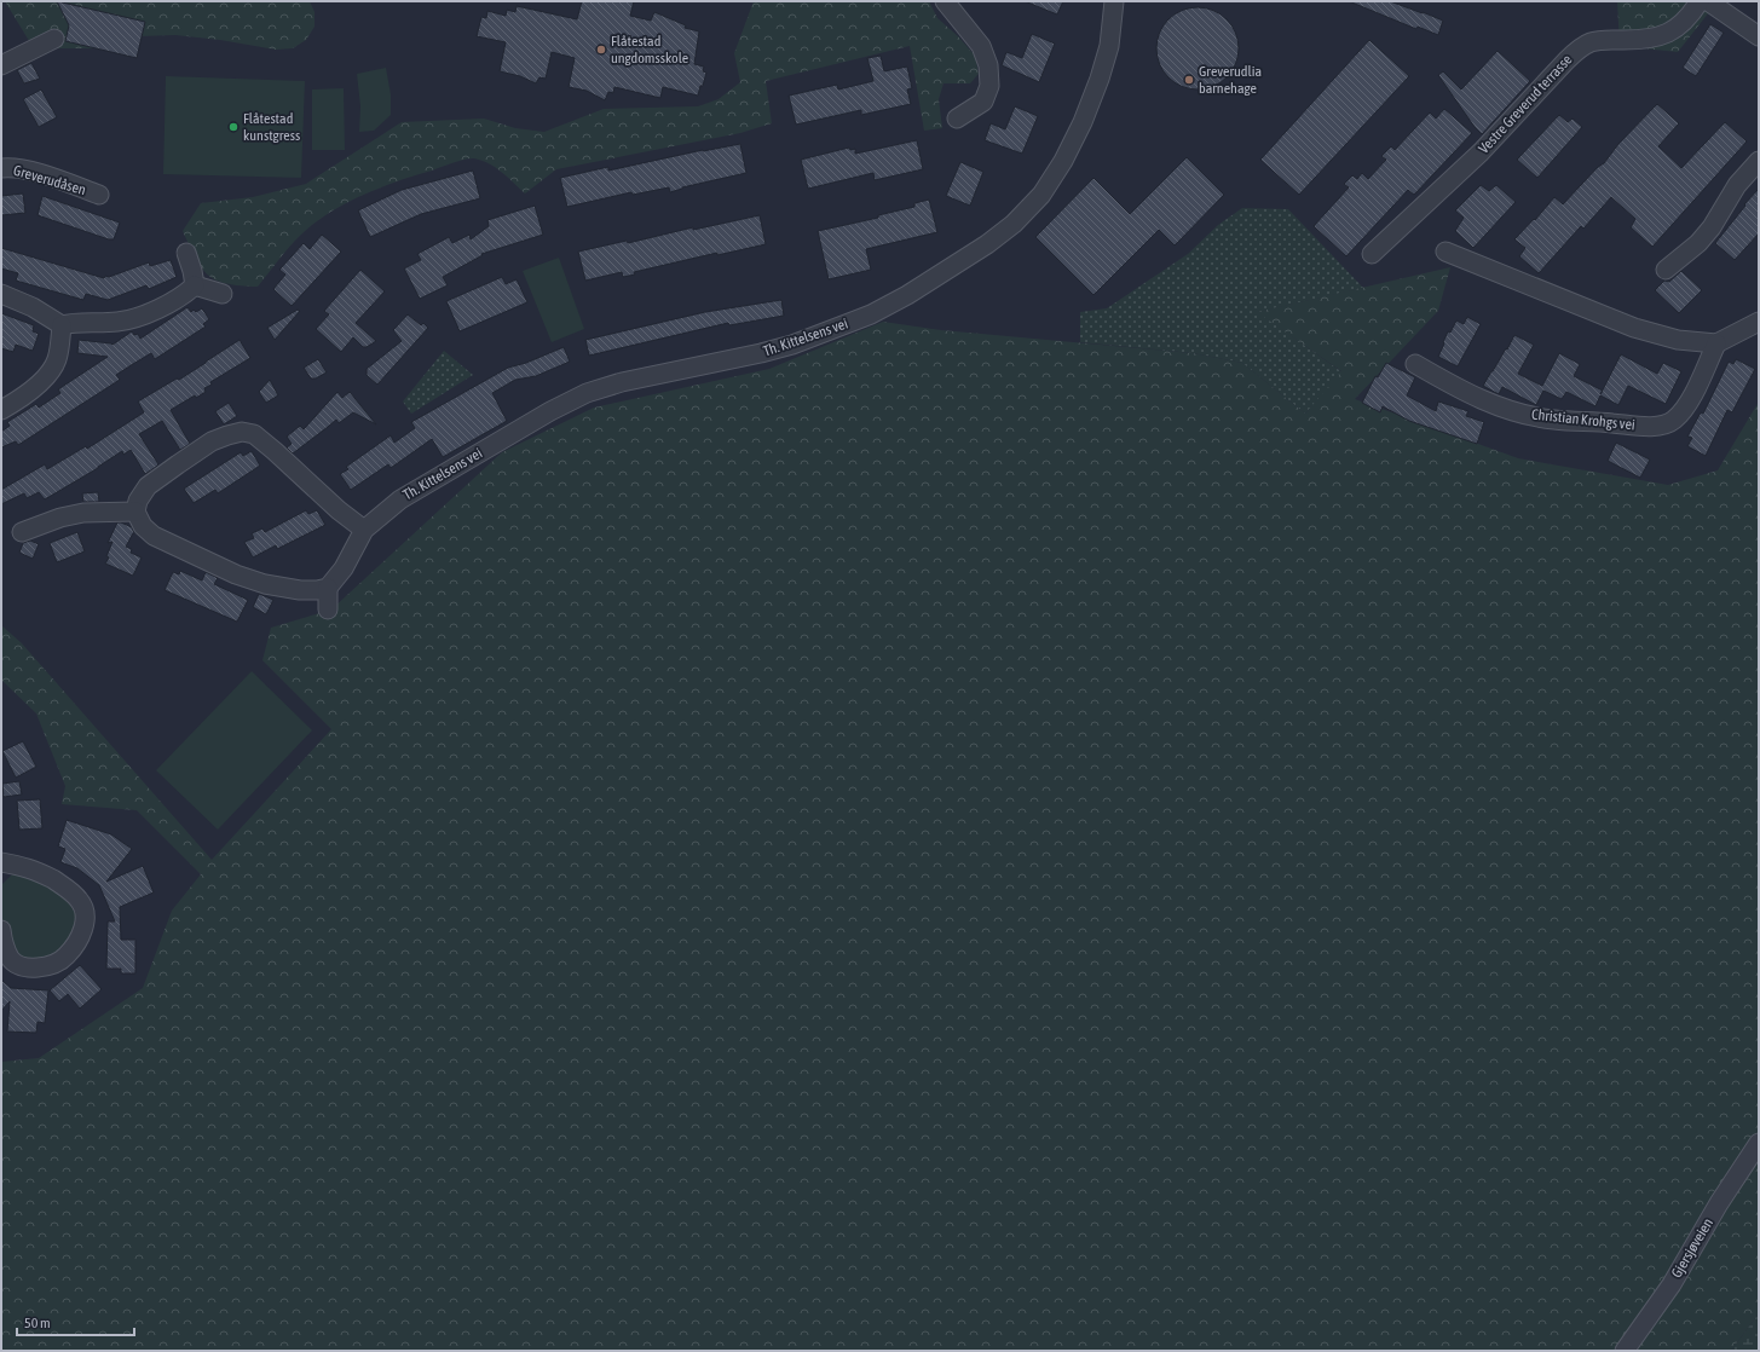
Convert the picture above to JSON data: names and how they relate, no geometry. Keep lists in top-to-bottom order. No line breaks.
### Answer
{"streets":{"street":["Vestre Greverud terrasse","Greverudåsen","Th. Kittelsens vei","Christian Krohgs vei","Gjersjøveien"]},"places":["Flåtestad ungdomsskole","Greverudlia barnehage","Flåtestad kunstgress"],"scale_bar":"50 m"}
